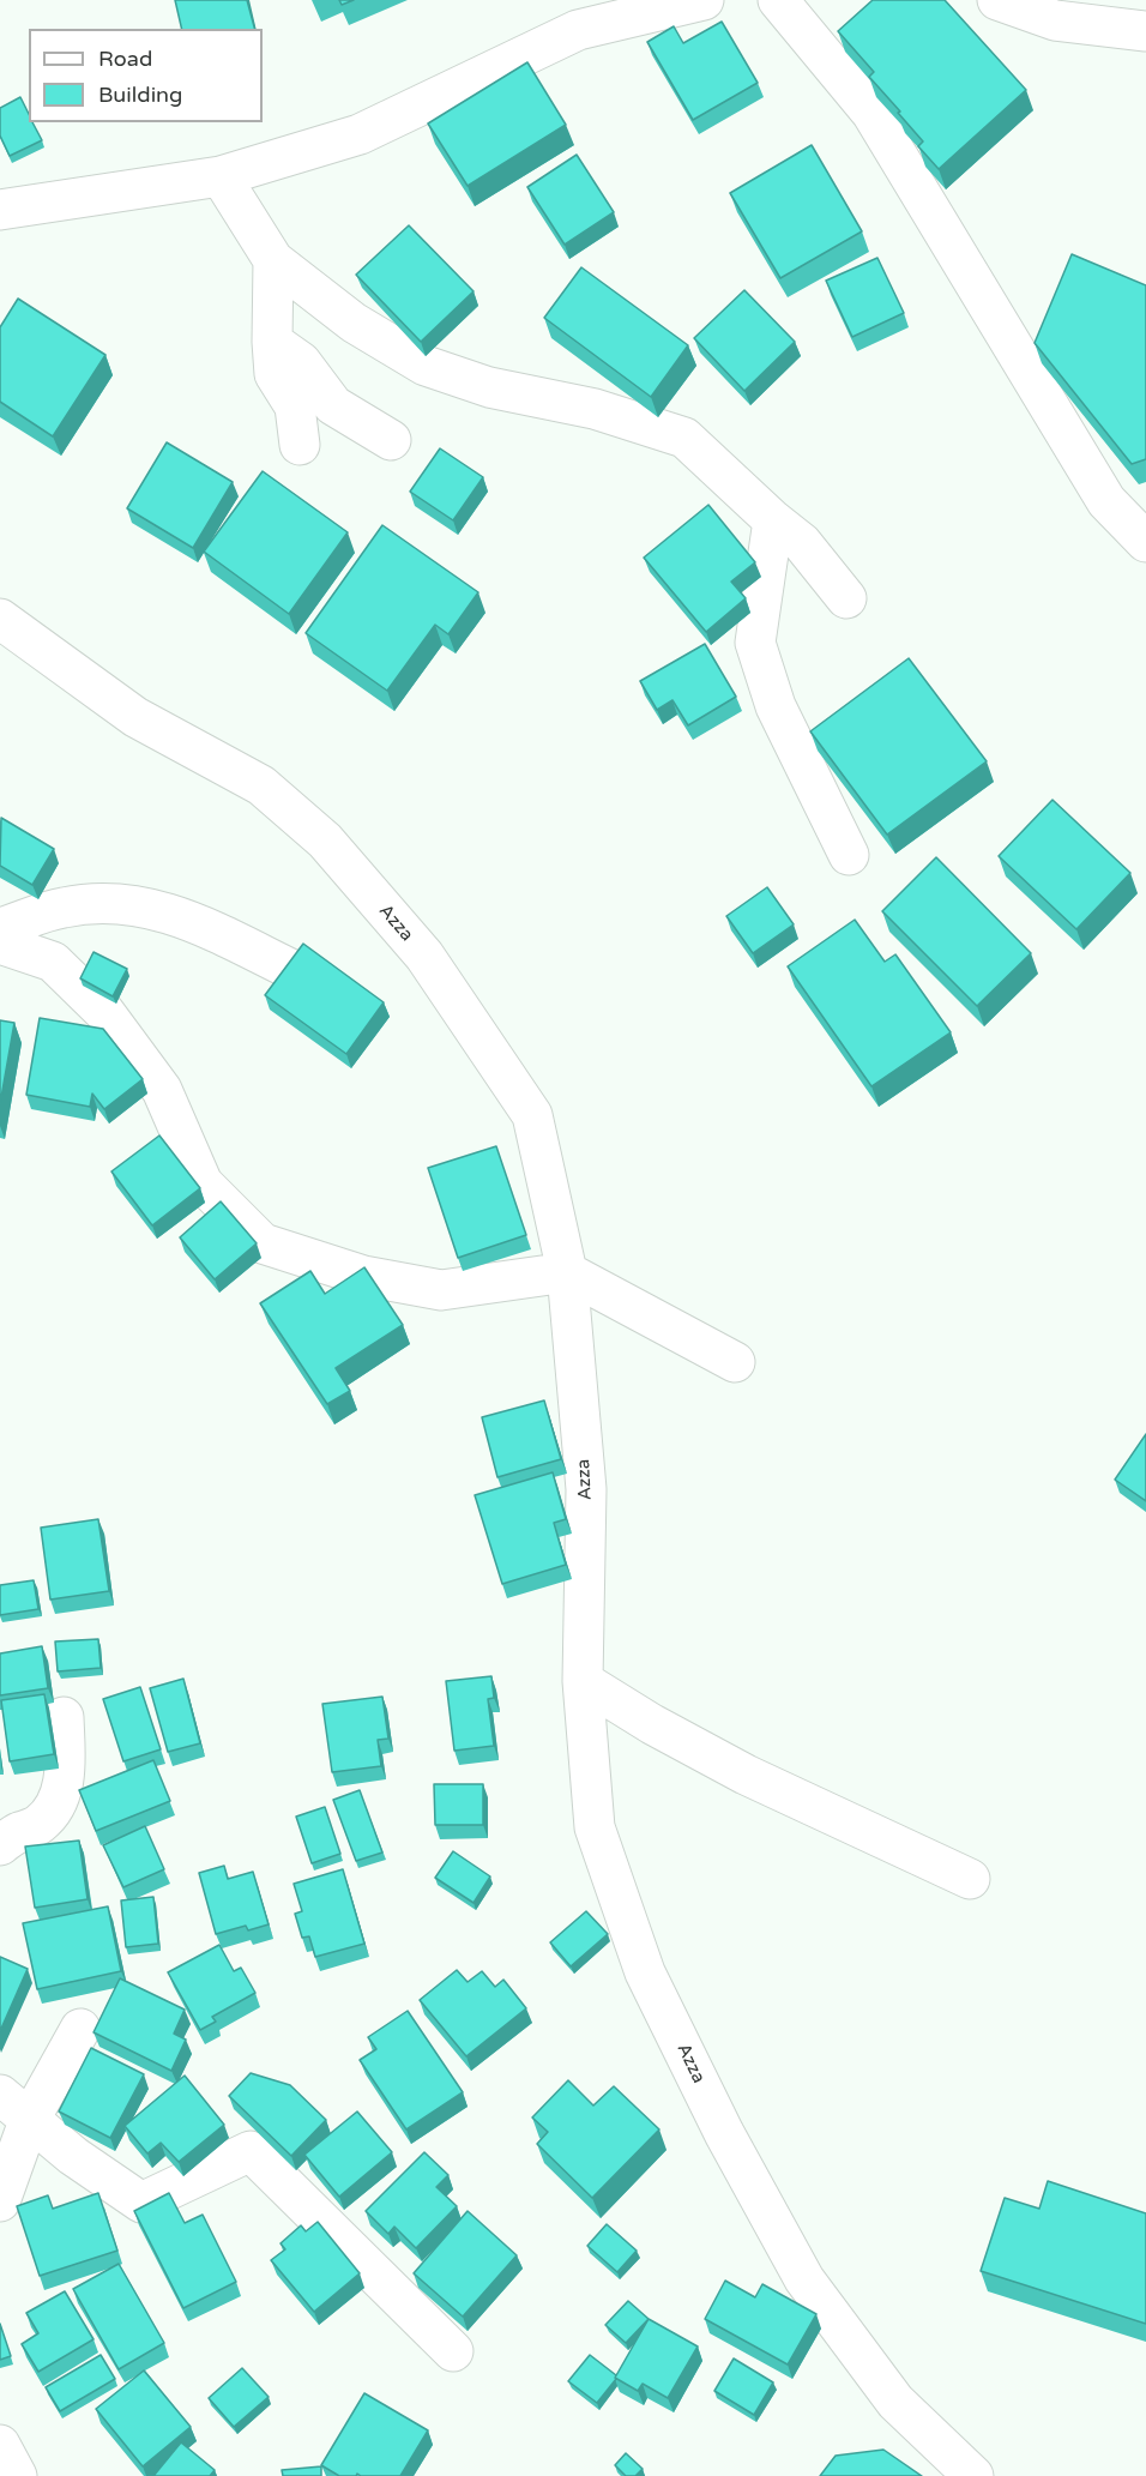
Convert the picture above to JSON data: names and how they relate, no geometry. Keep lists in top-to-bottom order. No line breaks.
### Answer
{"streets":{"street":["Azza"]},"legend":["Road","Building"]}
